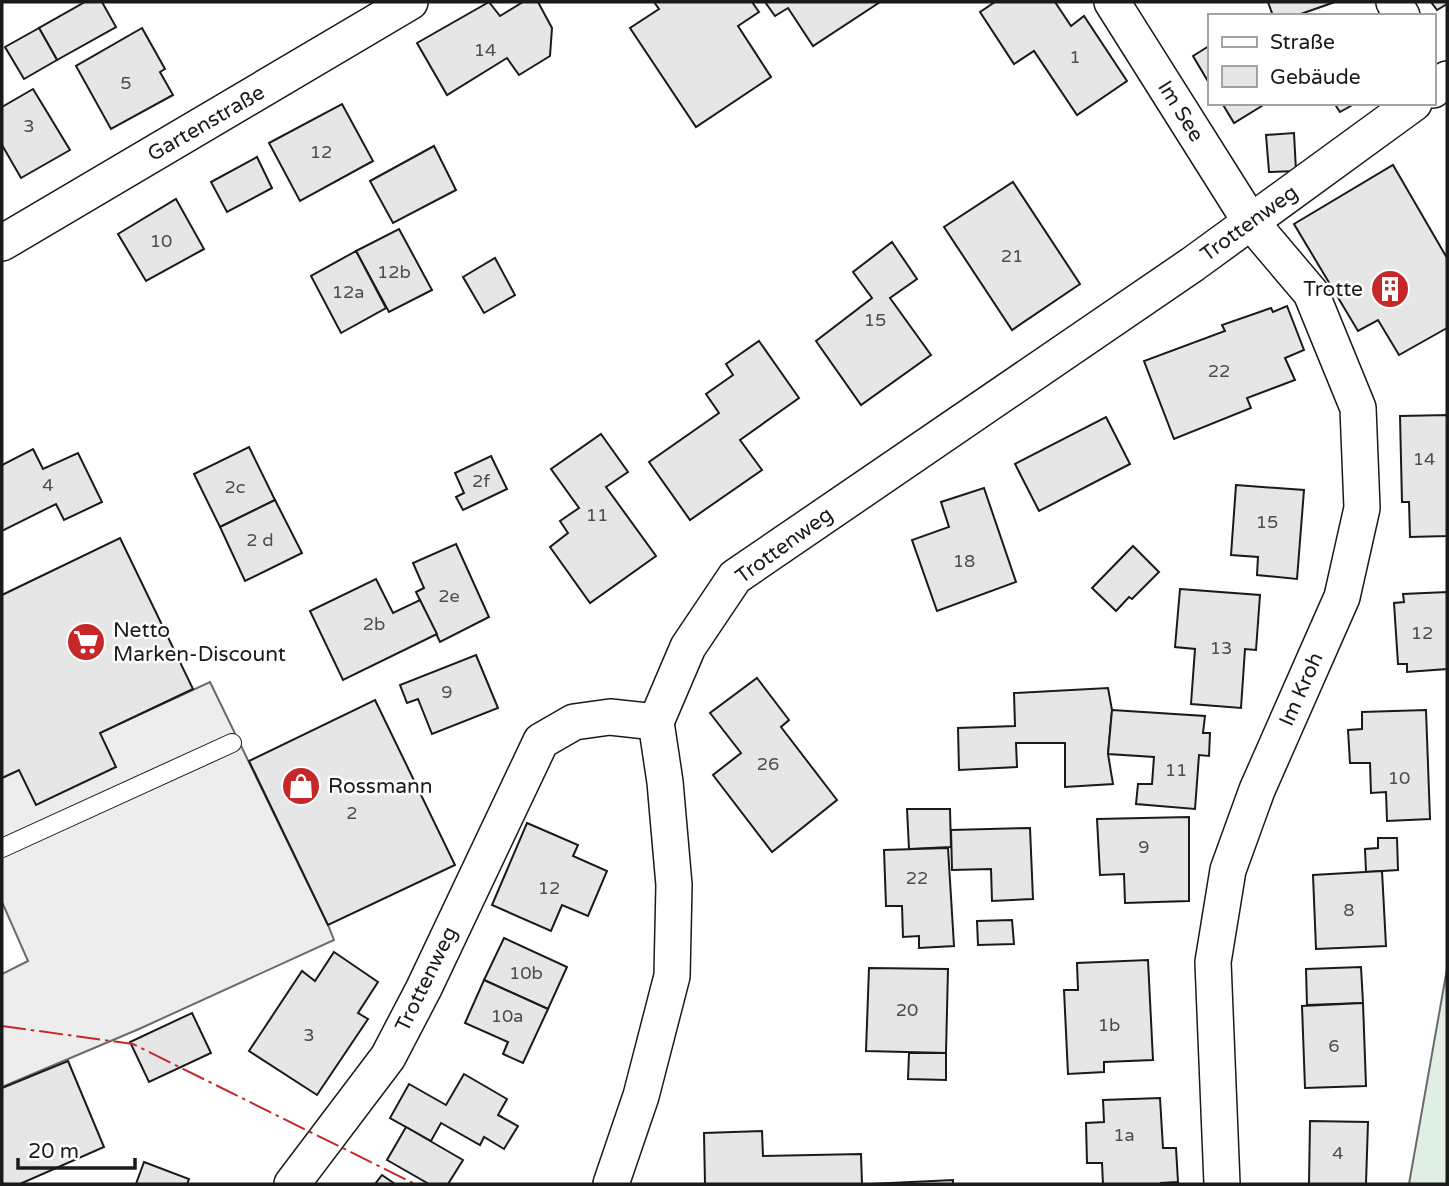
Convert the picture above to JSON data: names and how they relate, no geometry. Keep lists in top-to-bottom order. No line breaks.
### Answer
{"streets":{"street":["Im See","Gartenstraße","Trottenweg","Im Kroh"]},"crossings":[["Im See","Trottenweg"],["Im See","Im Kroh"],["Trottenweg","Im Kroh"]],"places":{"building":["Trotte"],"supermarket":["Netto Marken-Discount"],"shop":["Rossmann"]},"house_numbers":["14","1","5","3","12","10","21","12b","12a","15","22","14","2f","4","2c","11","15","2 d","18","2e","2b","12","13","9","26","11","10","2","9","22","12","8","10b","20","10a","1b","3","6","1a","4"],"legend":["Straße","Gebäude"],"scale_bar":"20 m"}
